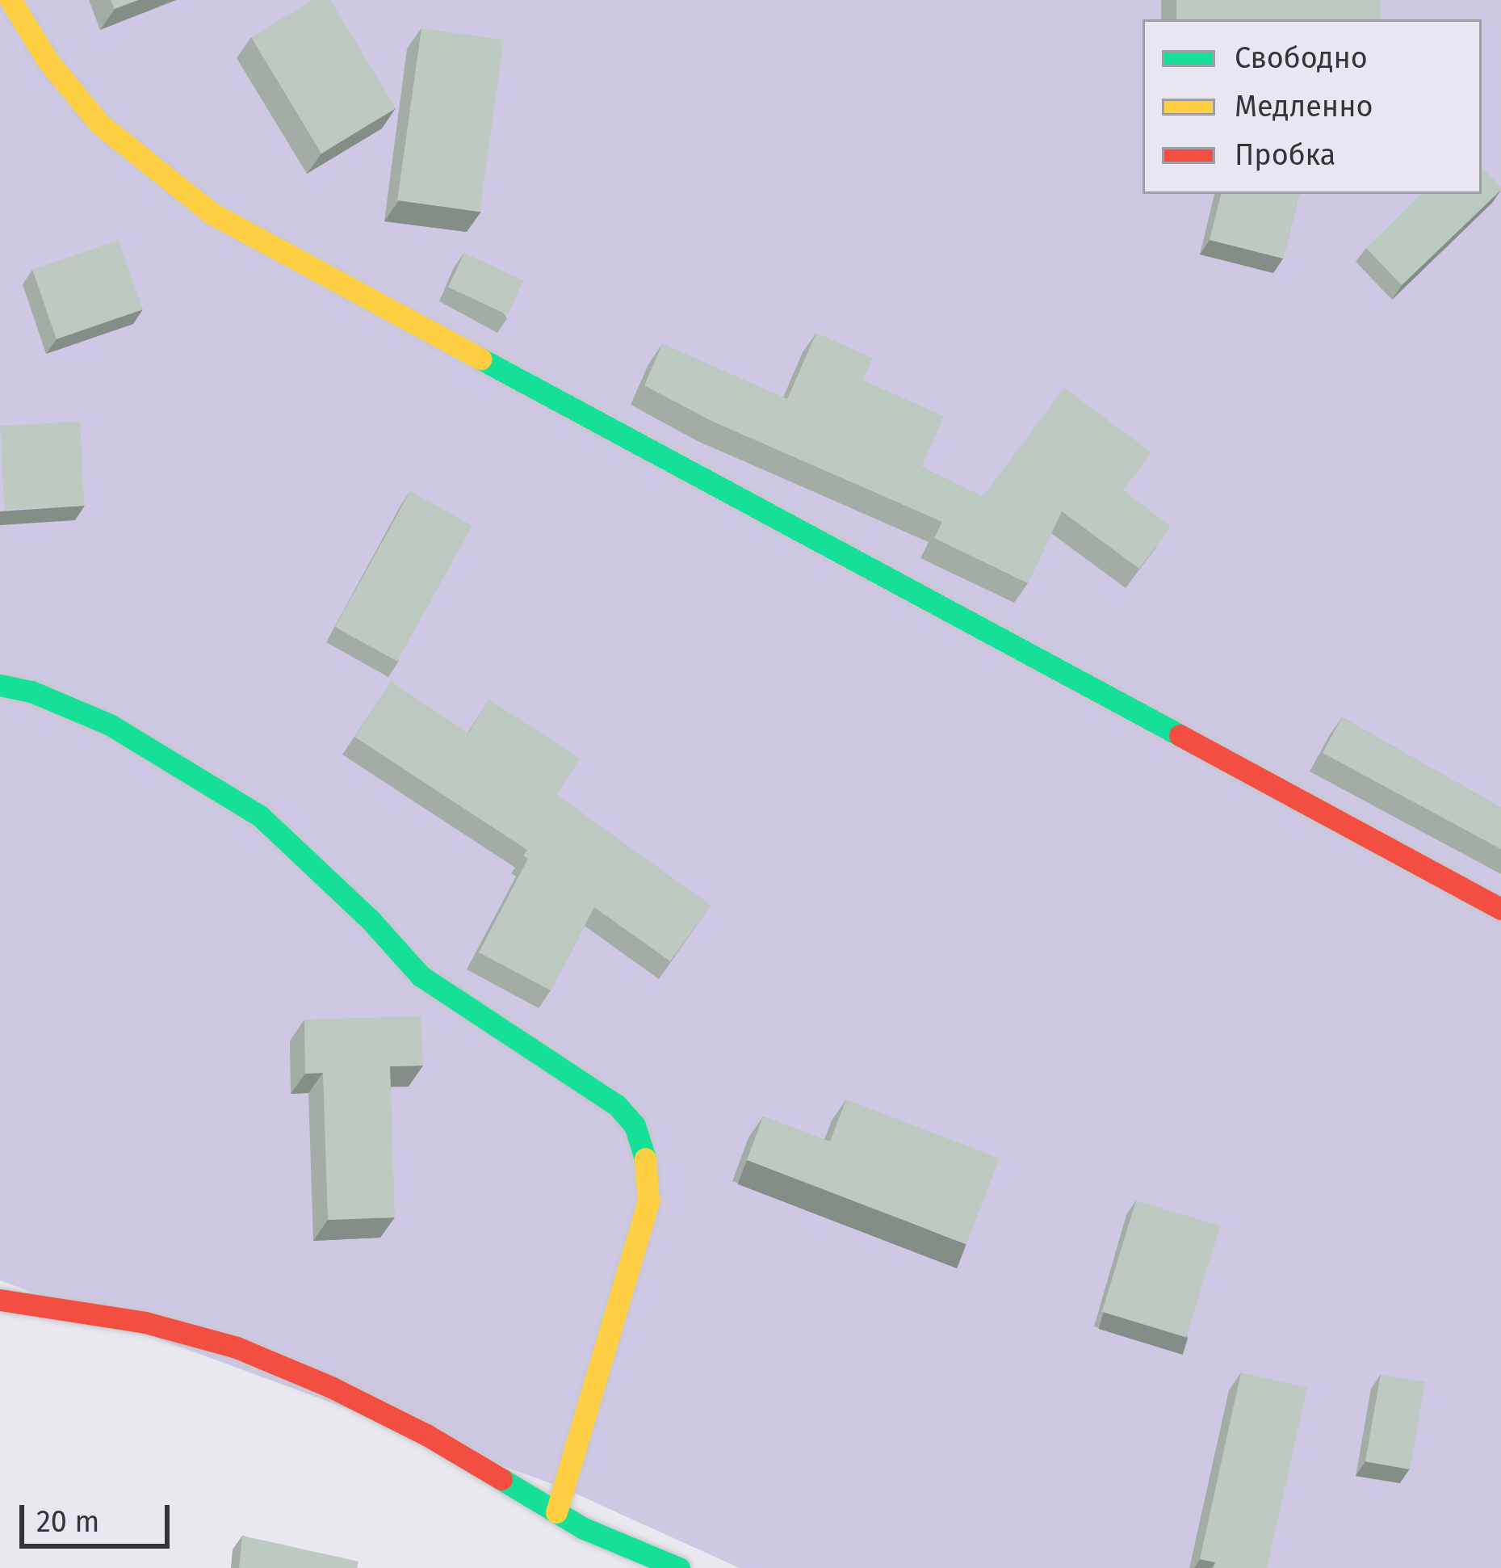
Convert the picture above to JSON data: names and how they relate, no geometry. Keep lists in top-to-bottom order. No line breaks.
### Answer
{"legend":["Свободно","Медленно","Пробка"],"scale_bar":"20 m"}
